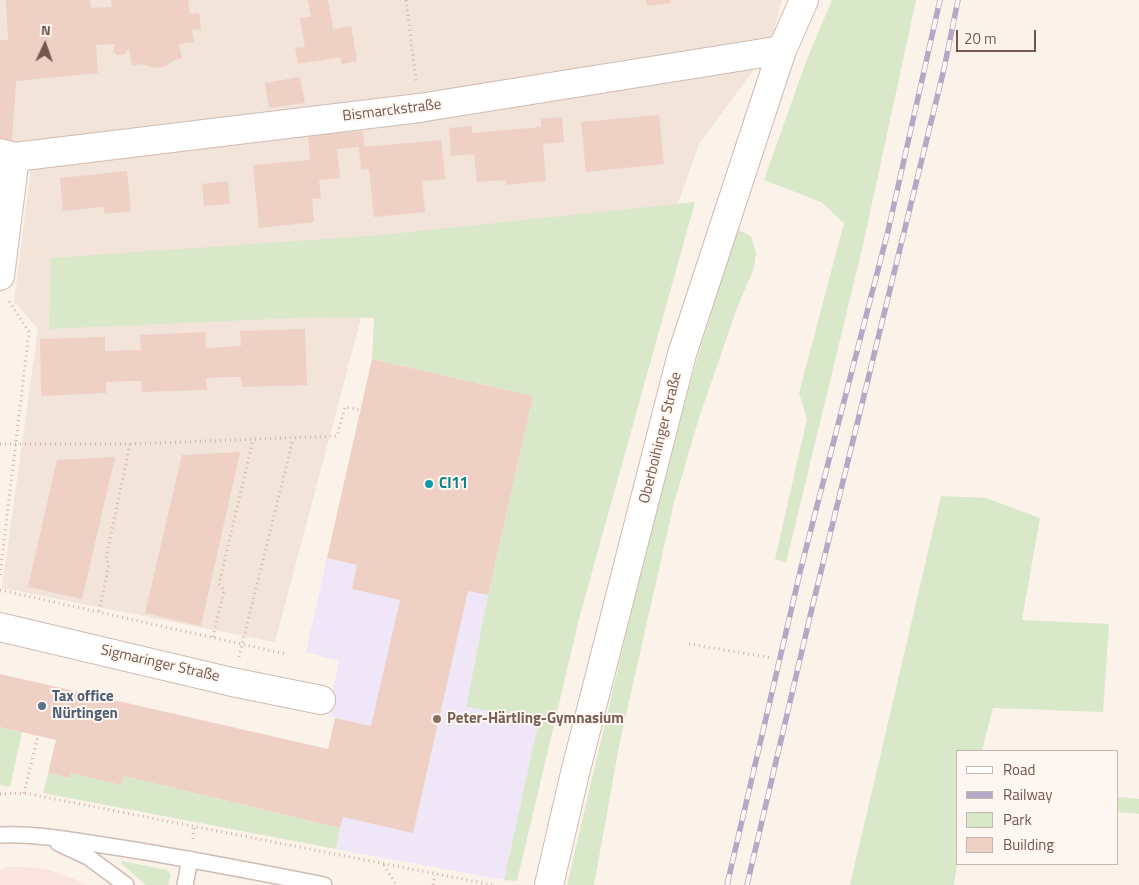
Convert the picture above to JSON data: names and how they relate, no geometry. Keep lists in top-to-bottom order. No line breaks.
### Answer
{"streets":{"street":["Bismarckstraße","Oberboihinger Straße","Sigmaringer Straße"]},"crossings":[["Bismarckstraße","Oberboihinger Straße"]],"places":["CI11","Tax office Nürtingen","Peter-Härtling-Gymnasium"],"legend":["Road","Railway","Park","Building"],"scale_bar":"20 m","north":"top"}
